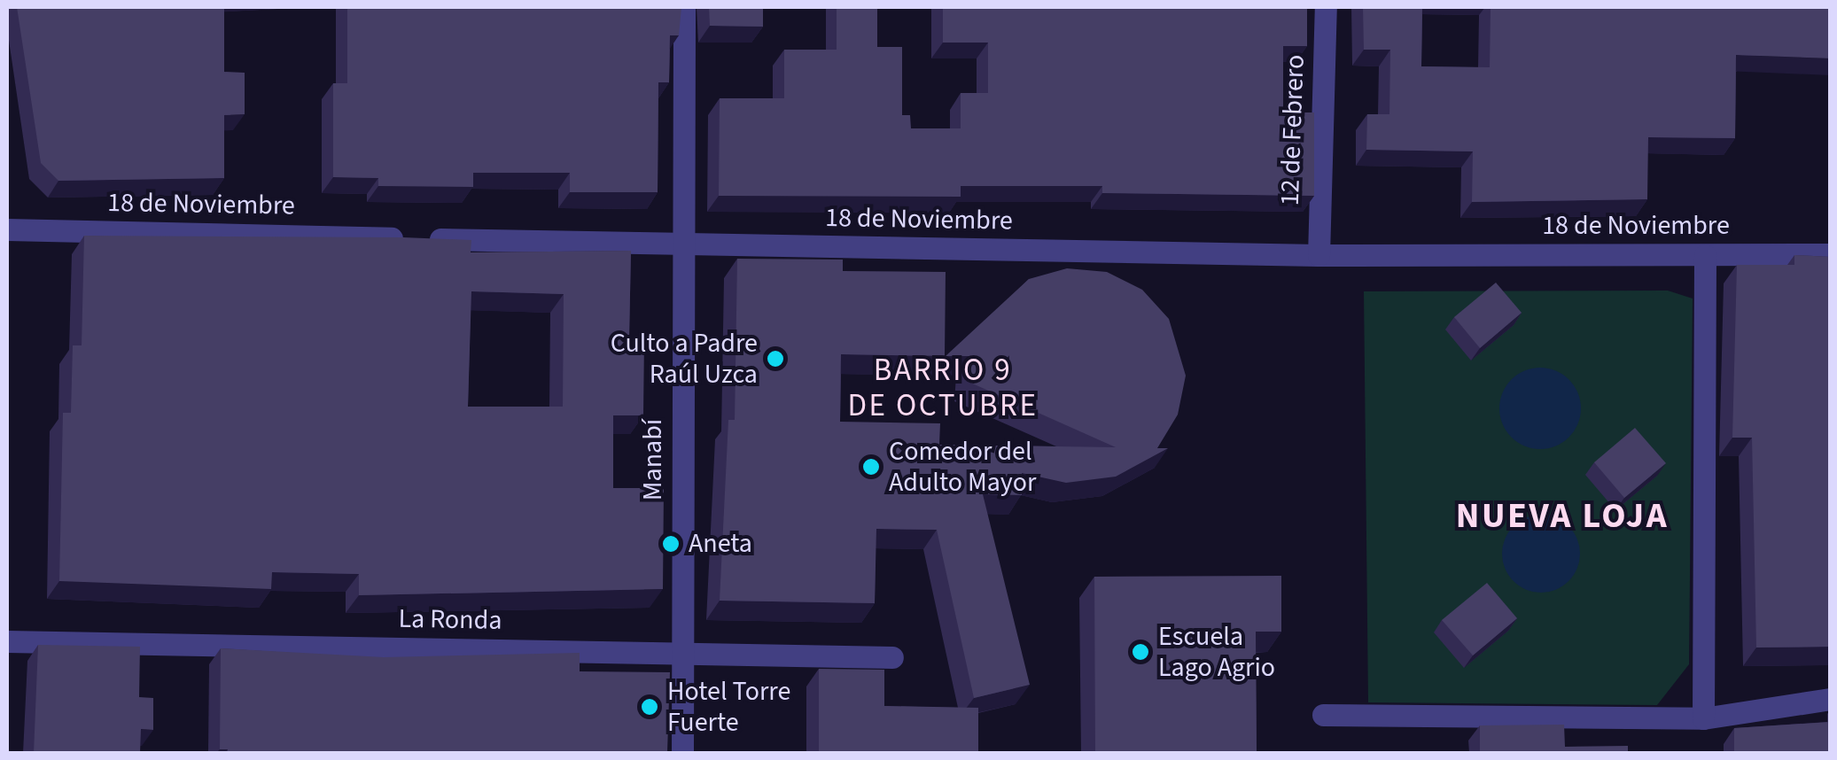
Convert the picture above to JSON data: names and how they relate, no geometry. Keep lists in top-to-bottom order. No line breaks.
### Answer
{"streets":{"street":["12 de Febrero","18 de Noviembre","Manabí","La Ronda"]},"crossings":[["12 de Febrero","18 de Noviembre"],["18 de Noviembre","Manabí"],["Manabí","La Ronda"]],"districts":["BARRIO 9 DE OCTUBRE","NUEVA LOJA"],"places":["Culto a Padre Raúl Uzca","Comedor del Adulto Mayor","Aneta","Escuela Lago Agrio","Hotel Torre Fuerte"]}
